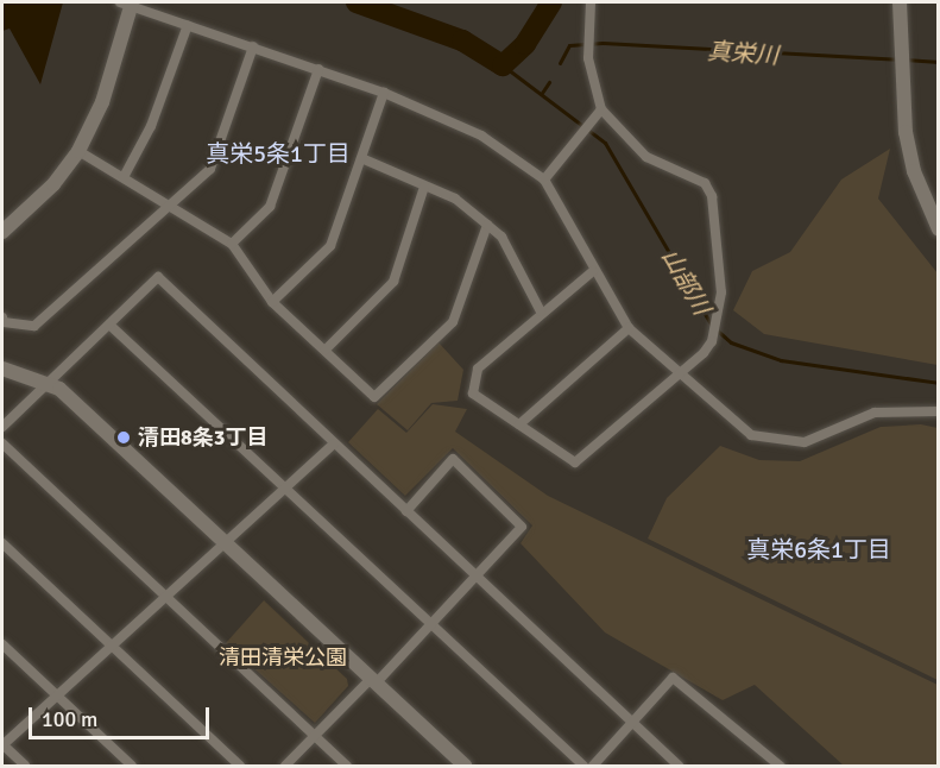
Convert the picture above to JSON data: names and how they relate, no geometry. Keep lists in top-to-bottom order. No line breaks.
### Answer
{"districts":["真栄5条1丁目","真栄6条1丁目"],"water":["真栄川","山部川"],"parks":["清田清栄公園"],"places":["清田8条3丁目"],"scale_bar":"100 m"}
